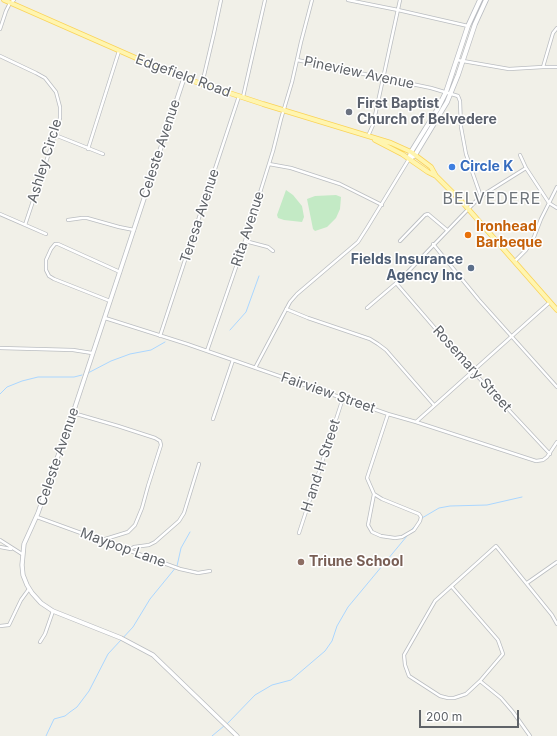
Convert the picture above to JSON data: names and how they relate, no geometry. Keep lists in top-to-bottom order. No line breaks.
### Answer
{"streets":{"main road":["Edgefield Road"],"street":["Pineview Avenue","Celeste Avenue","Ashley Circle","Teresa Avenue","Rita Avenue","Rosemary Street","Fairview Street","H and H Street","Maypop Lane"]},"crossings":[["Pineview Avenue","Rita Avenue"],["Edgefield Road","Celeste Avenue"],["Edgefield Road","Teresa Avenue"],["Edgefield Road","Rita Avenue"],["Celeste Avenue","Fairview Street"],["Celeste Avenue","Maypop Lane"],["Teresa Avenue","Fairview Street"],["Rita Avenue","Fairview Street"],["Rosemary Street","Fairview Street"],["Fairview Street","H and H Street"]],"districts":["BELVEDERE"],"places":["First Baptist Church of Belvedere","Circle K","Ironhead Barbeque","Fields Insurance Agency Inc","Triune School"],"scale_bar":"200 m"}
